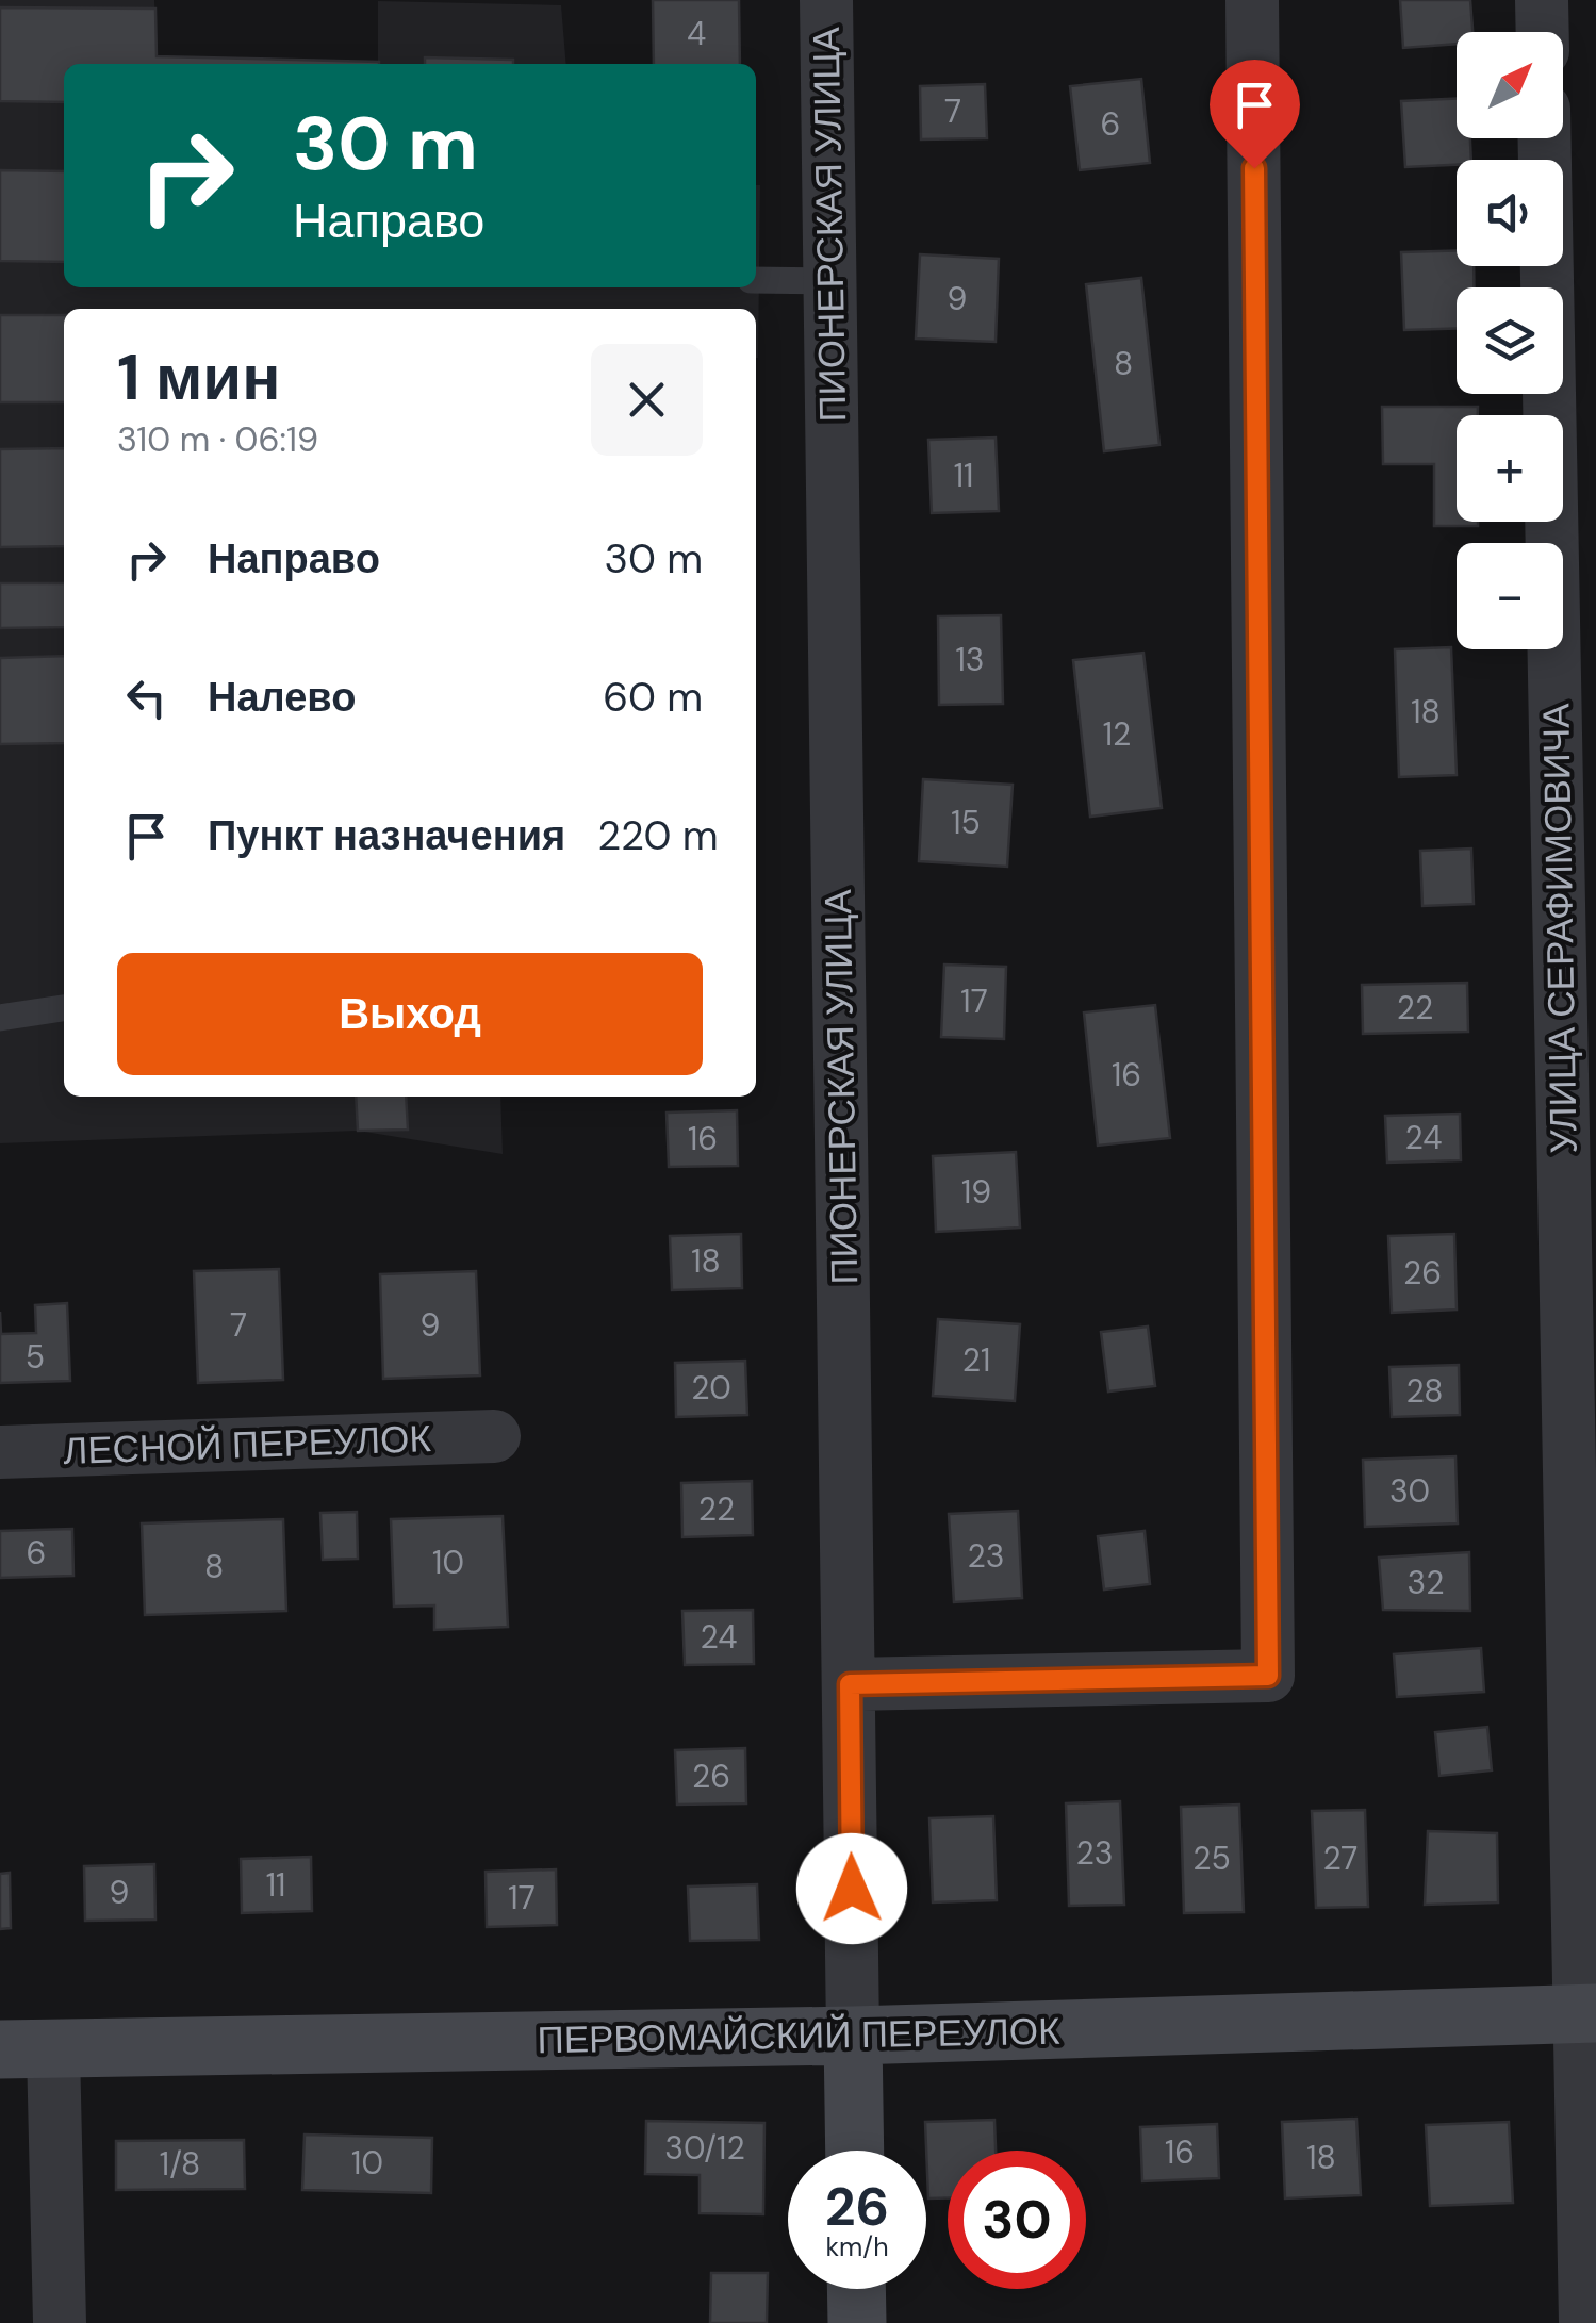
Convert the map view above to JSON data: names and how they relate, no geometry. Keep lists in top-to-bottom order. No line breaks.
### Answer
{"streets":{"street":["ПИОНЕРСКАЯ УЛИЦА","УЛИЦА СЕРАФИМОВИЧА","ЛЕСНОЙ ПЕРЕУЛОК","ПЕРВОМАЙСКИЙ ПЕРЕУЛОК"]},"crossings":[["ПИОНЕРСКАЯ УЛИЦА","ПЕРВОМАЙСКИЙ ПЕРЕУЛОК"],["УЛИЦА СЕРАФИМОВИЧА","ПЕРВОМАЙСКИЙ ПЕРЕУЛОК"]],"house_numbers":["4","7","6","9","8","11","13","18","12","15","17","22","16","24","16","19","18","26","7","9","5","21","20","28","30","22","6","23","10","8","32","24","26","23","25","27","11","9","17","30/12","16","18","10","1/8"],"north":"top right","page":{"map_buttons":["+","−"],"turn":["30 m","Направо"],"heading":["1 мин","310 m · 06:19"],"list":[{"name":"Направо","value":"30 m"},{"name":"Налево","value":"60 m"},{"name":"Пункт назначения","value":"220 m"}],"buttons":"Выход","speed":"26 km/h","limit":"30"}}
